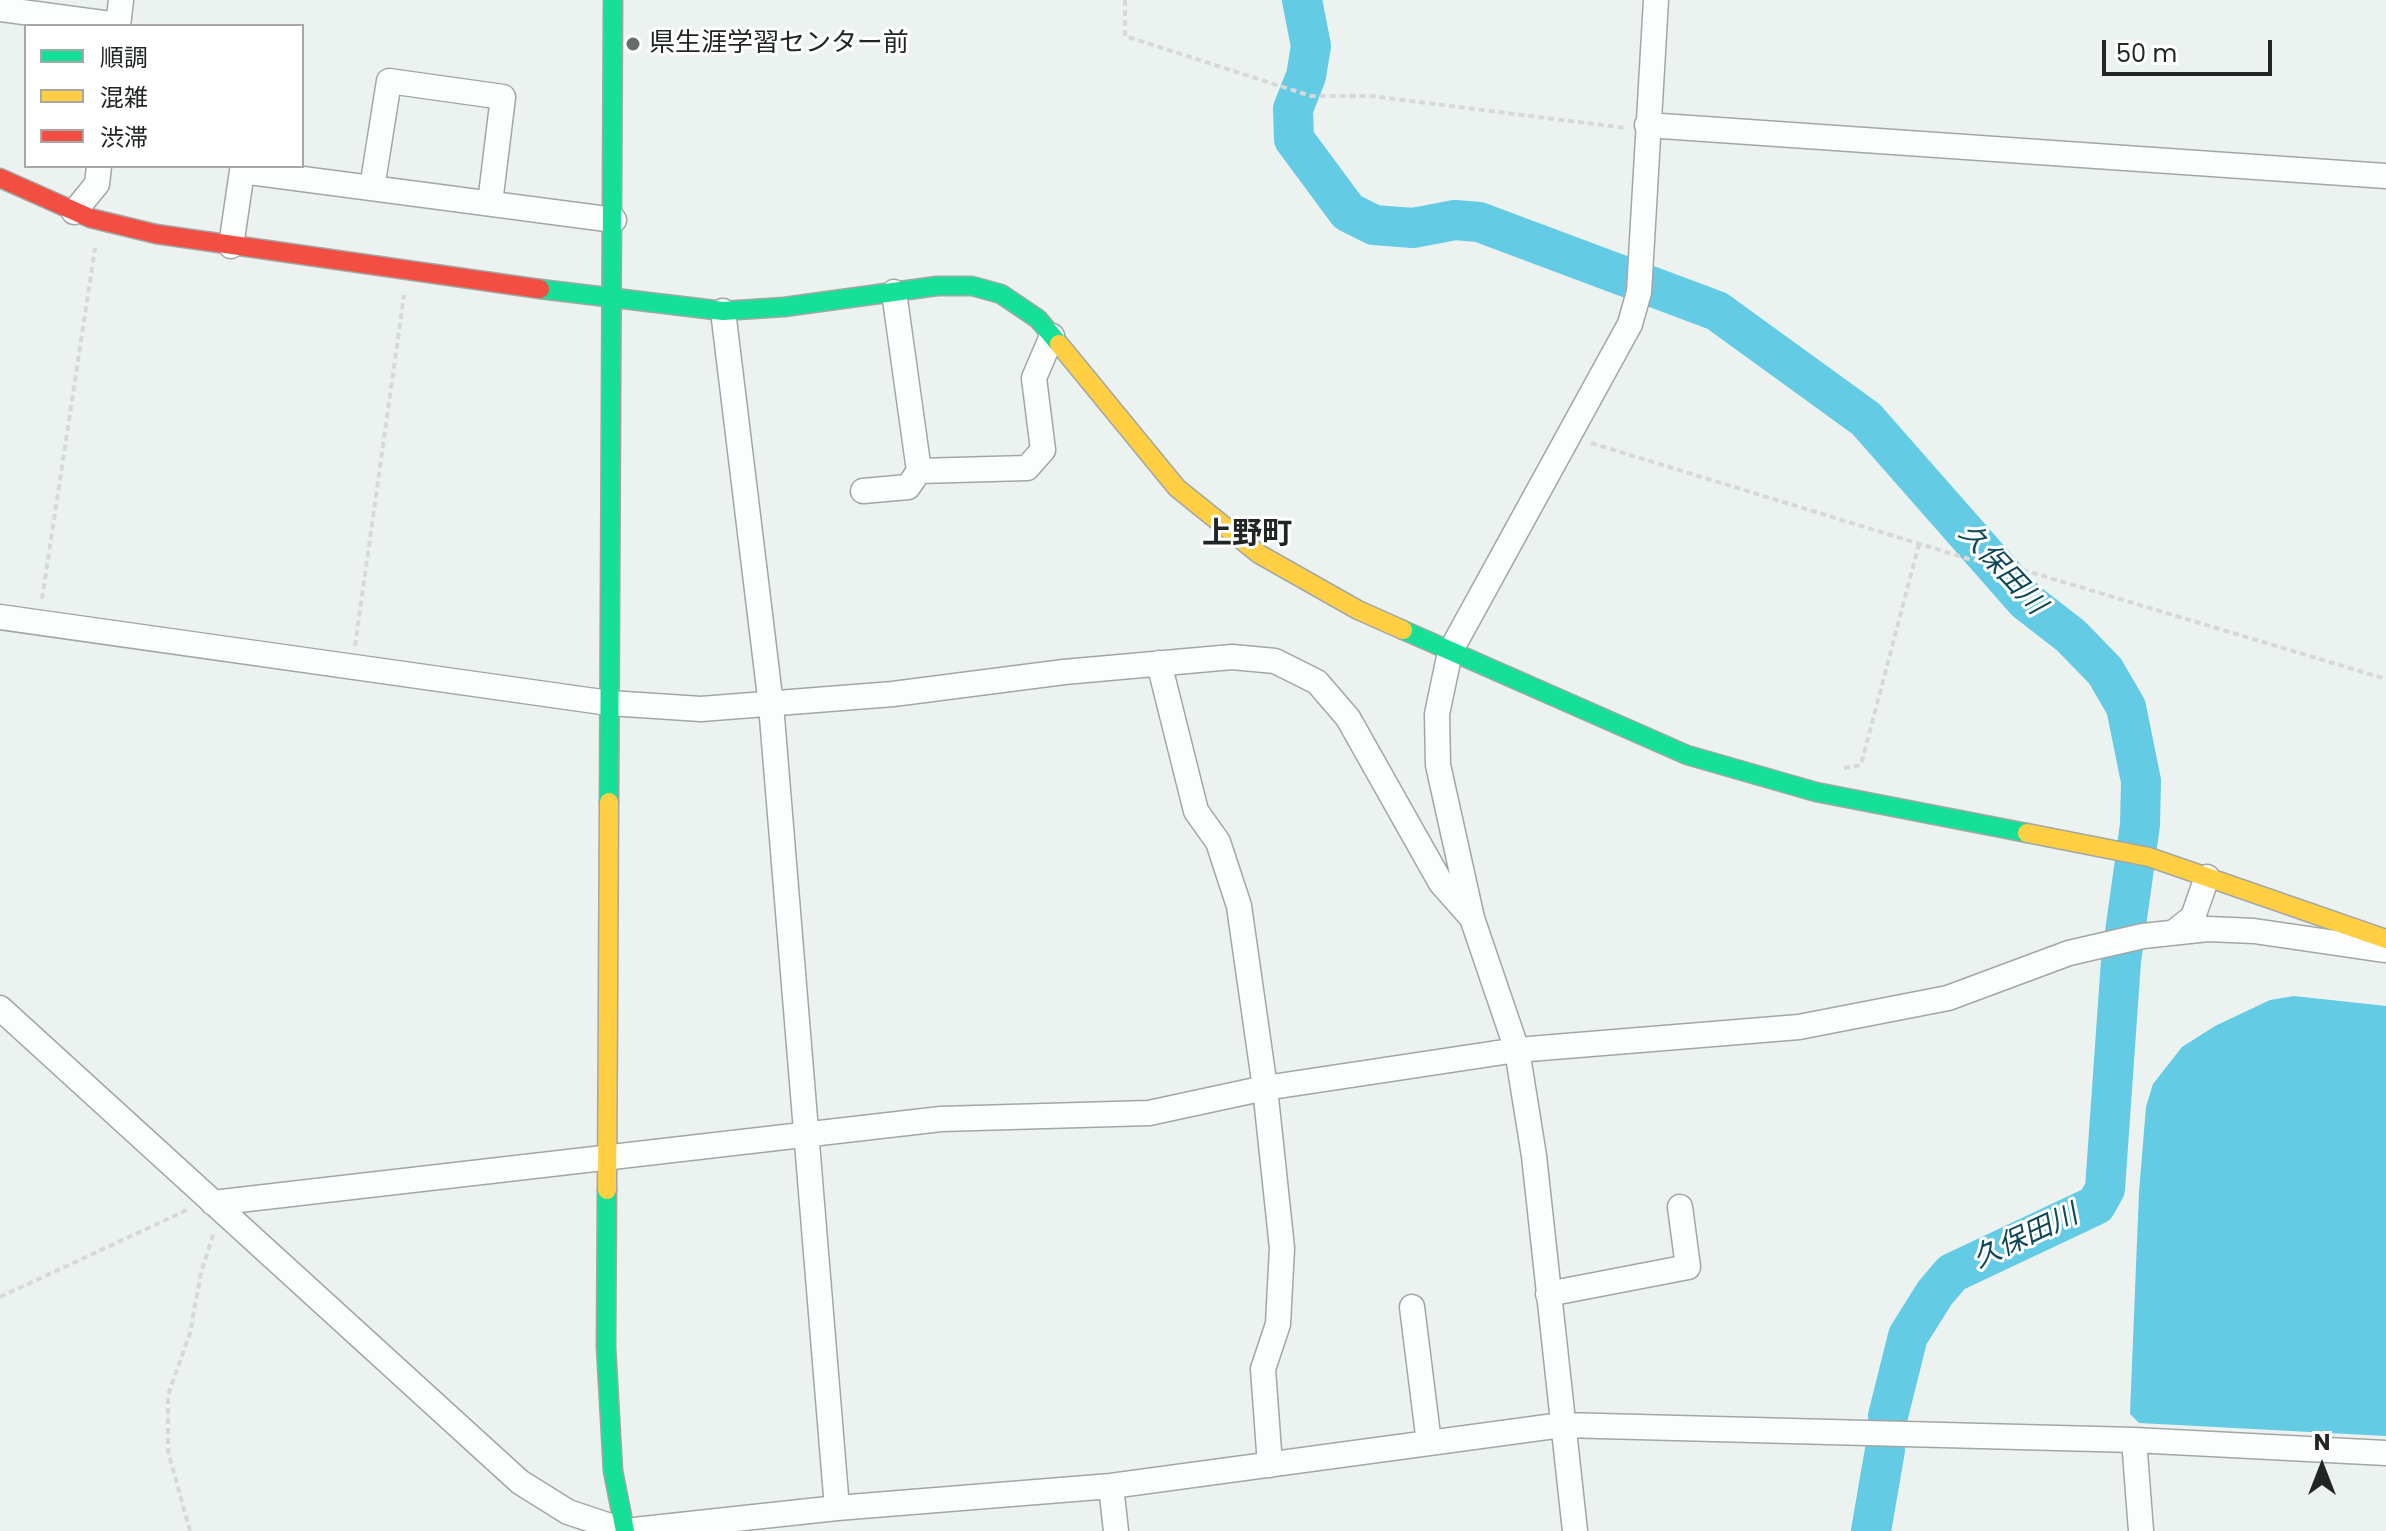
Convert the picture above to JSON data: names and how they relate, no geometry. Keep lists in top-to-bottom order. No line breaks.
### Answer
{"districts":["上野町"],"water":["久保田川"],"places":["県生涯学習センター前"],"legend":["順調","混雑","渋滞"],"scale_bar":"50 m","north":"top"}
